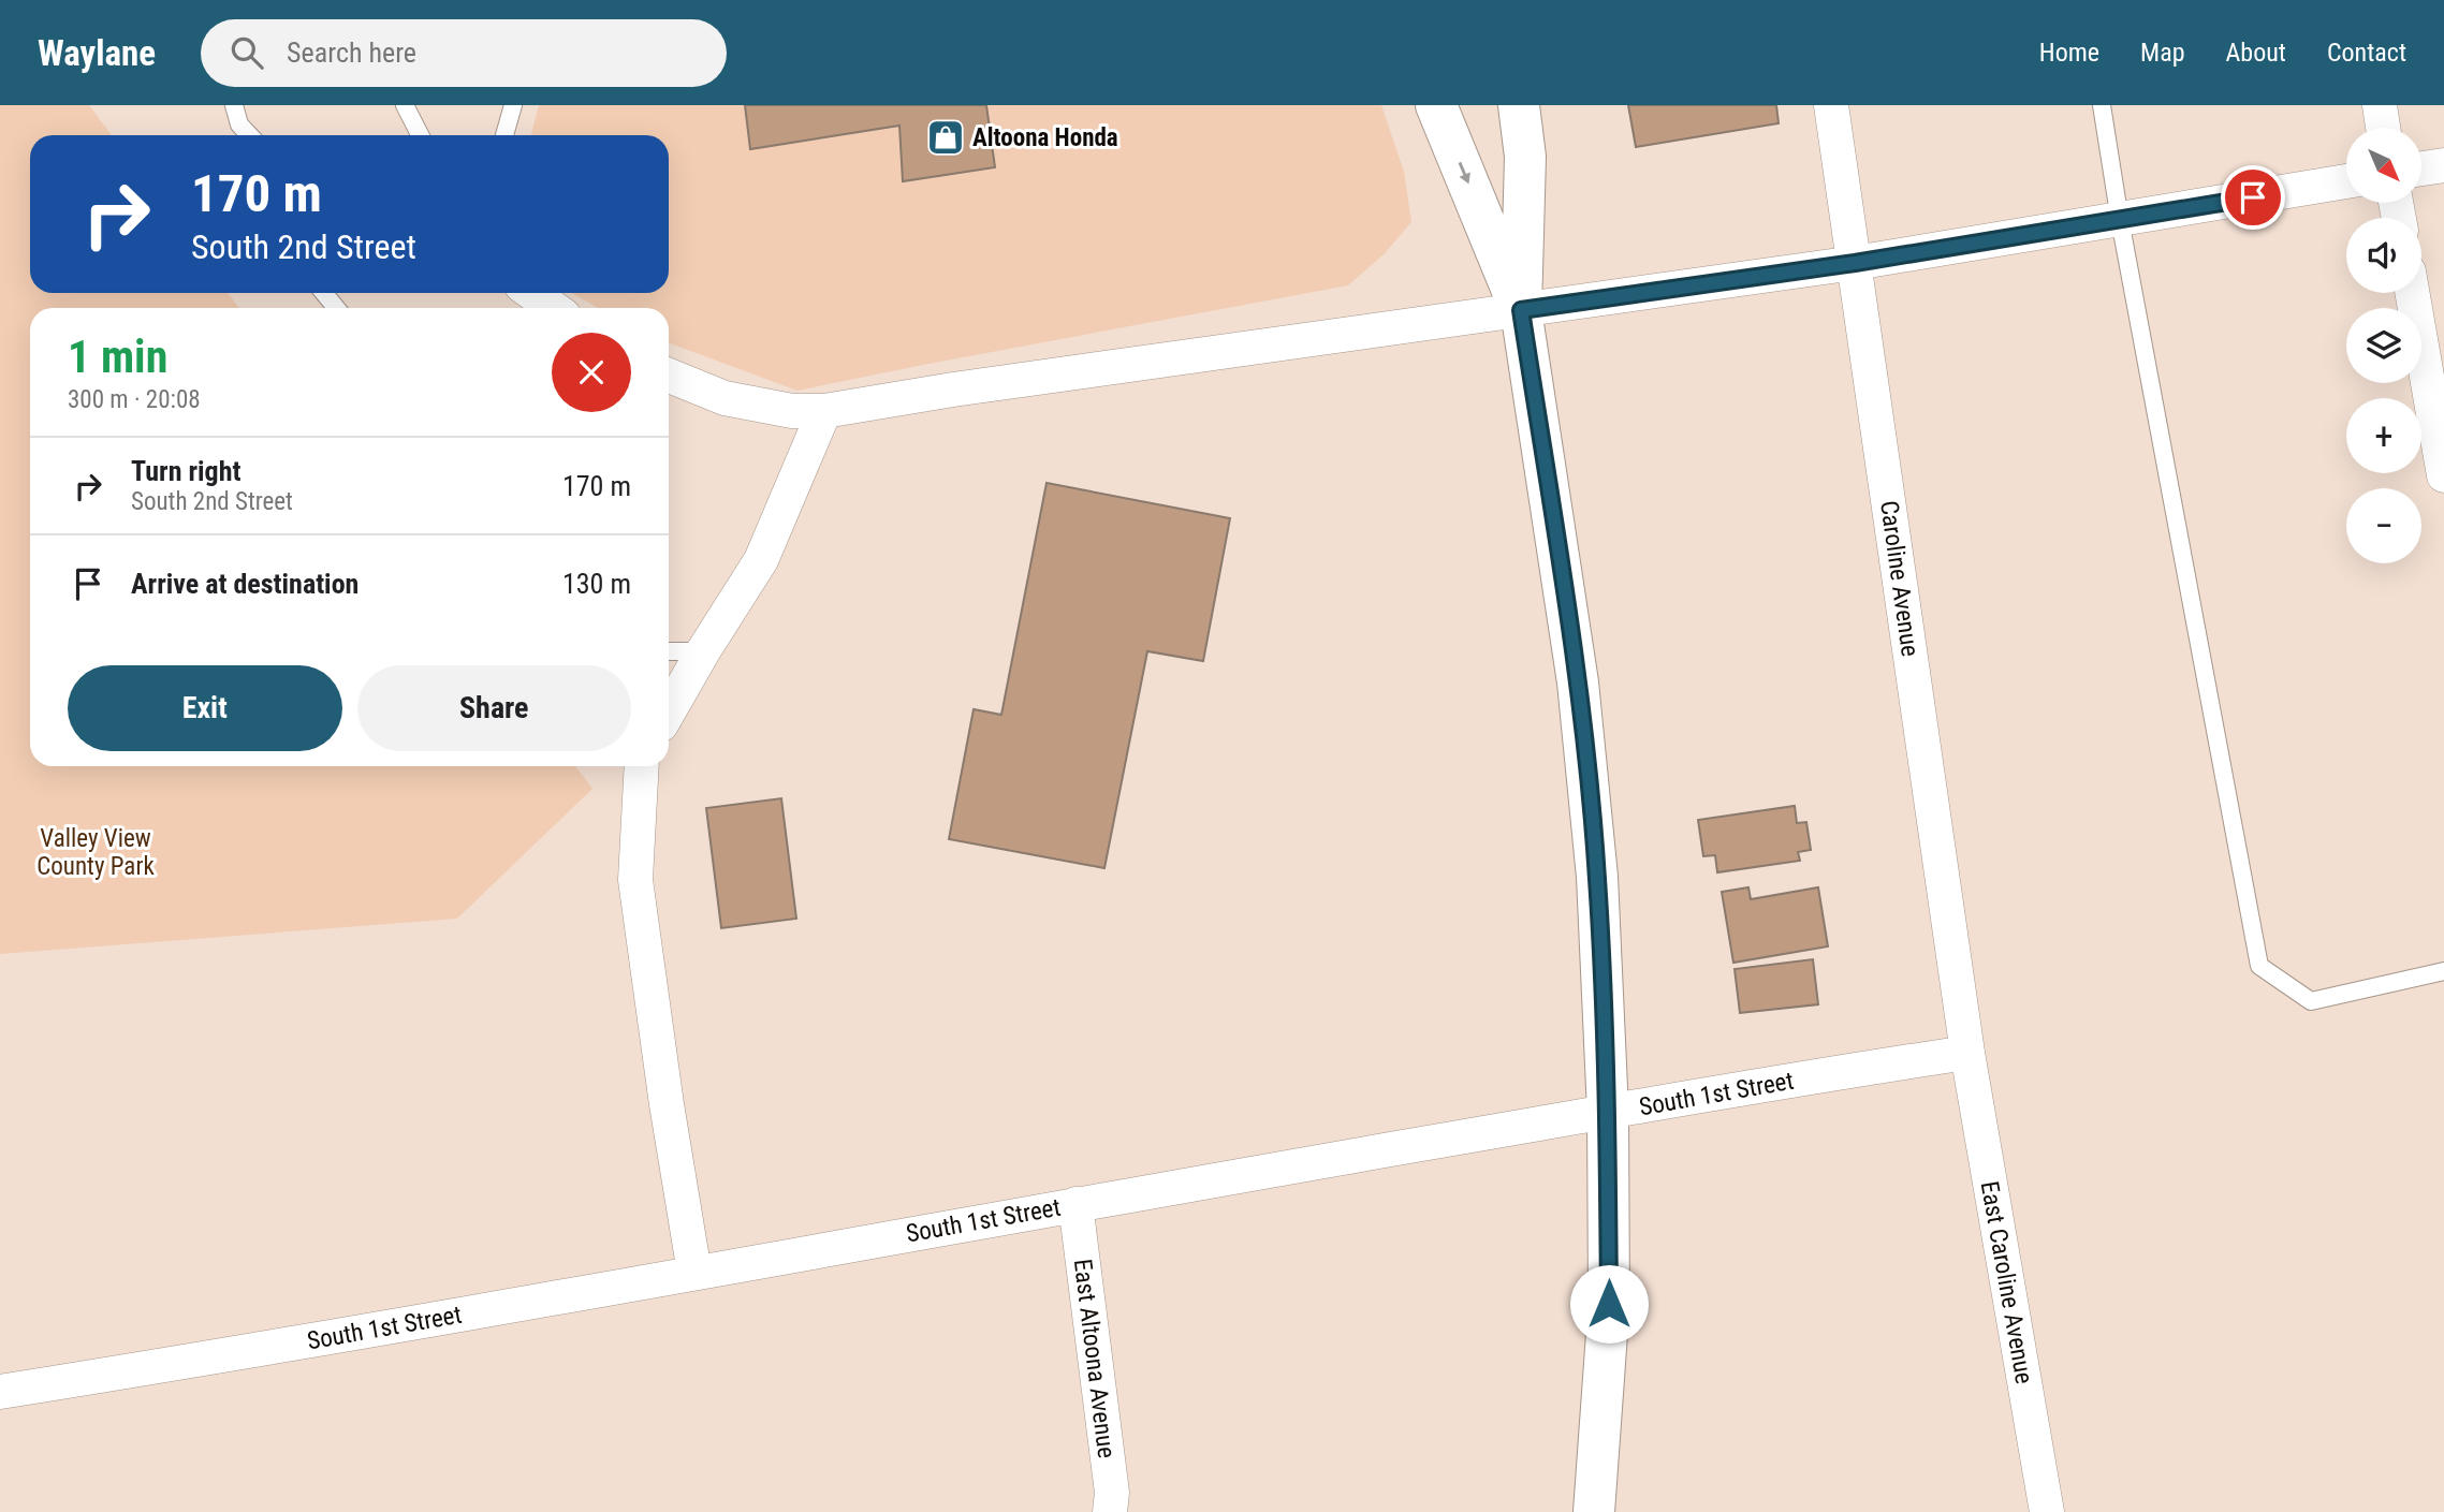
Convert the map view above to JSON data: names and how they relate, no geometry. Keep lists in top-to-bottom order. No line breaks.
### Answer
{"streets":{"street":["Caroline Avenue","South 1st Street","East Caroline Avenue","East Altoona Avenue"]},"crossings":[["Caroline Avenue","South 1st Street"],["Caroline Avenue","East Caroline Avenue"],["South 1st Street","East Caroline Avenue"],["South 1st Street","East Altoona Avenue"]],"parks":["Valley View County Park"],"places":{"shop":["Altoona Honda"]},"north":"bottom right","page":{"header":"Waylane","search":"Search here","nav":["Home","Map","About","Contact"],"map_buttons":["+","−"],"turn":["170 m","South 2nd Street"],"heading":["1 min","300 m · 20:08"],"list":[{"name":"Turn right","note":"South 2nd Street","value":"170 m"},{"name":"Arrive at destination","value":"130 m"}],"buttons":["Exit","Share"]}}
